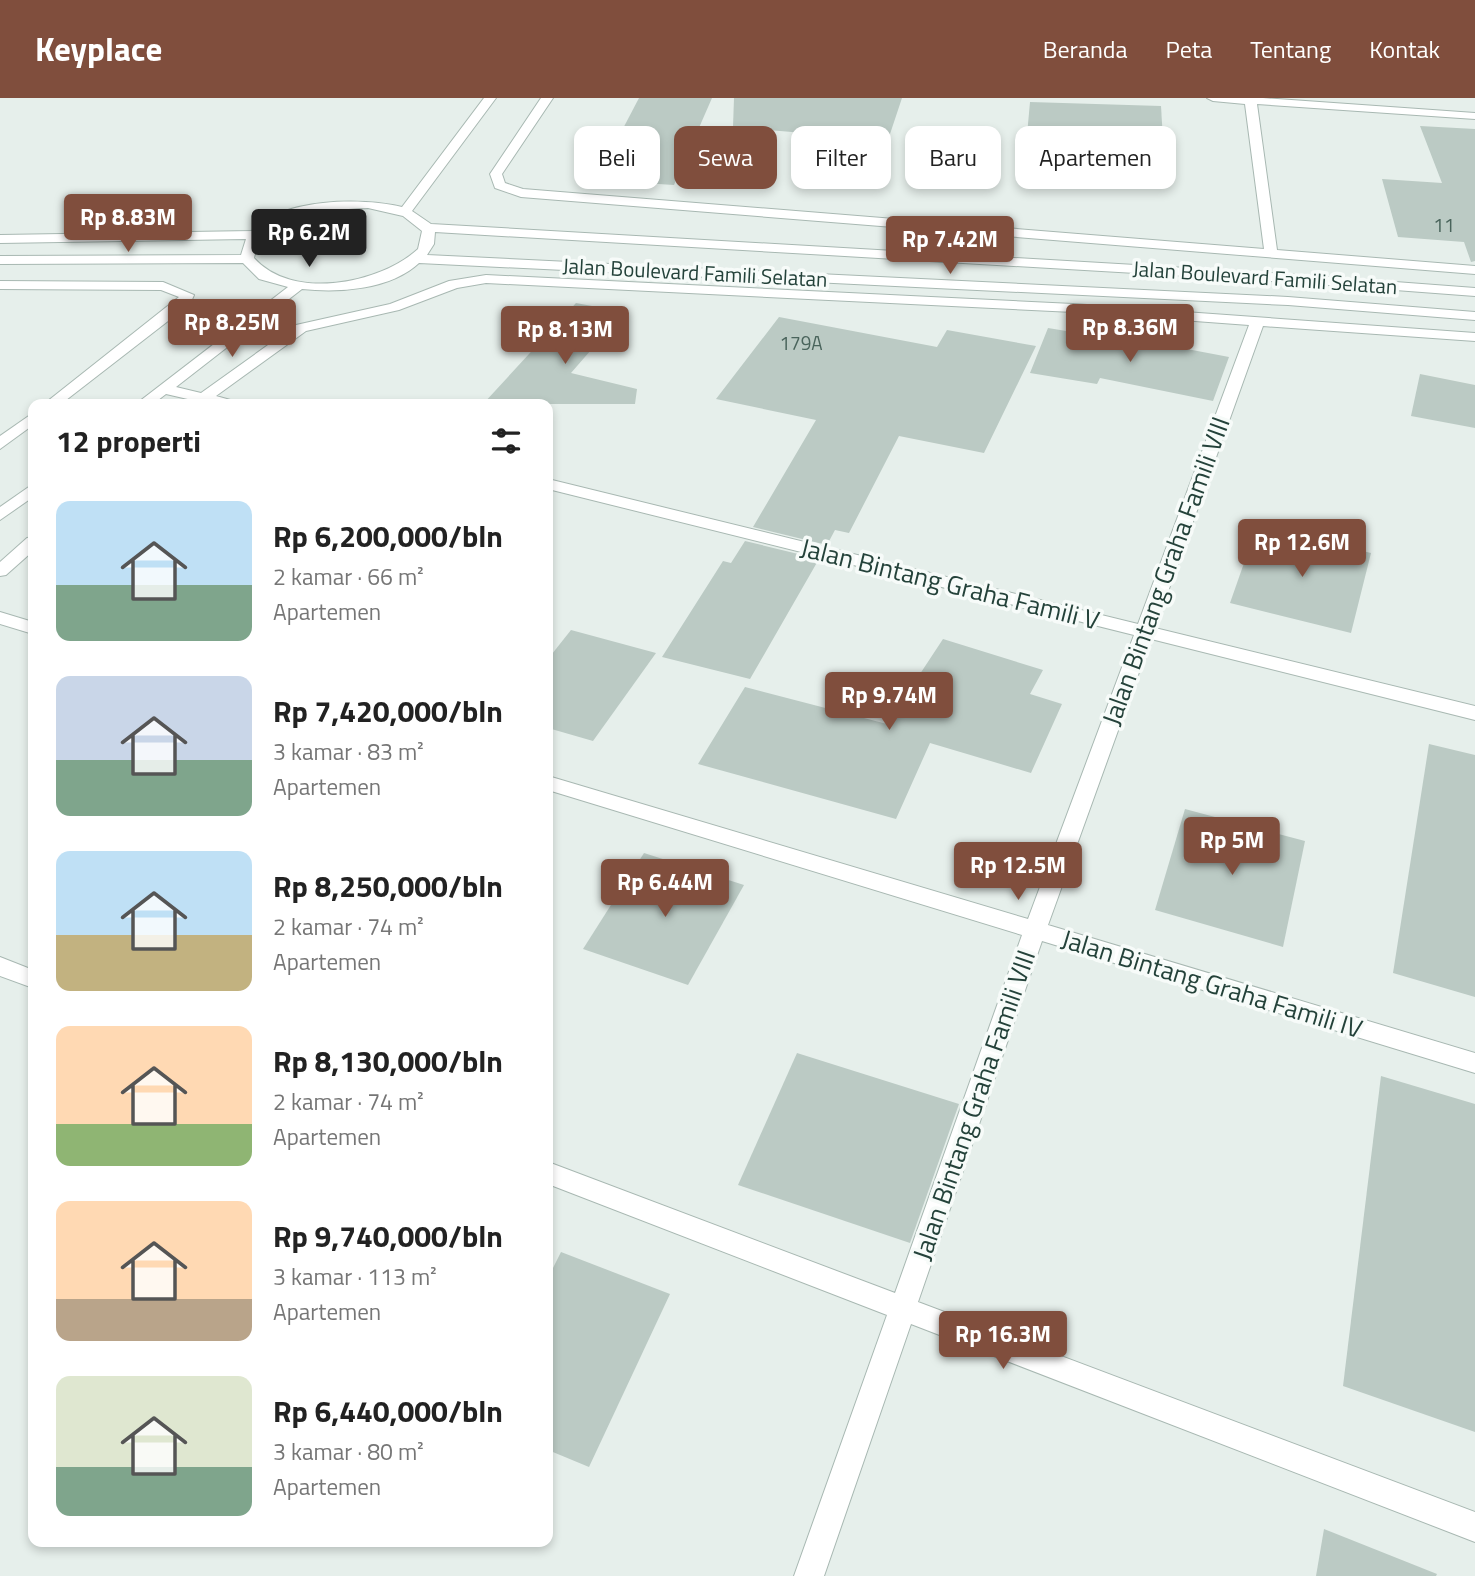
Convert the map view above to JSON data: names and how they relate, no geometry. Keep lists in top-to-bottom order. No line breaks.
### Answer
{"streets":{"street":["Jalan Boulevard Famili Selatan","Jalan Bintang Graha Famili VIII","Jalan Bintang Graha Famili V","Jalan Bintang Graha Famili IV"]},"crossings":[["Jalan Bintang Graha Famili VIII","Jalan Bintang Graha Famili V"],["Jalan Bintang Graha Famili VIII","Jalan Bintang Graha Famili IV"]],"house_numbers":["11","179A"],"page":{"header":"Keyplace","nav":["Beranda","Peta","Tentang","Kontak"],"chip":["Beli","Sewa","Filter","Baru","Apartemen"],"price":["Rp 8.83M","Rp 6.2M","Rp 7.42M","Rp 8.25M","Rp 8.36M","Rp 8.13M","Rp 12.6M","Rp 9.74M","Rp 5M","Rp 12.5M","Rp 6.44M","Rp 16.3M"],"heading":"12 properti","list":[{"name":"Rp 6,200,000/bln","note":"2 kamar · 66 m² · Apartemen"},{"name":"Rp 7,420,000/bln","note":"3 kamar · 83 m² · Apartemen"},{"name":"Rp 8,250,000/bln","note":"2 kamar · 74 m² · Apartemen"},{"name":"Rp 8,130,000/bln","note":"2 kamar · 74 m² · Apartemen"},{"name":"Rp 9,740,000/bln","note":"3 kamar · 113 m² · Apartemen"},{"name":"Rp 6,440,000/bln","note":"3 kamar · 80 m² · Apartemen"}]}}
